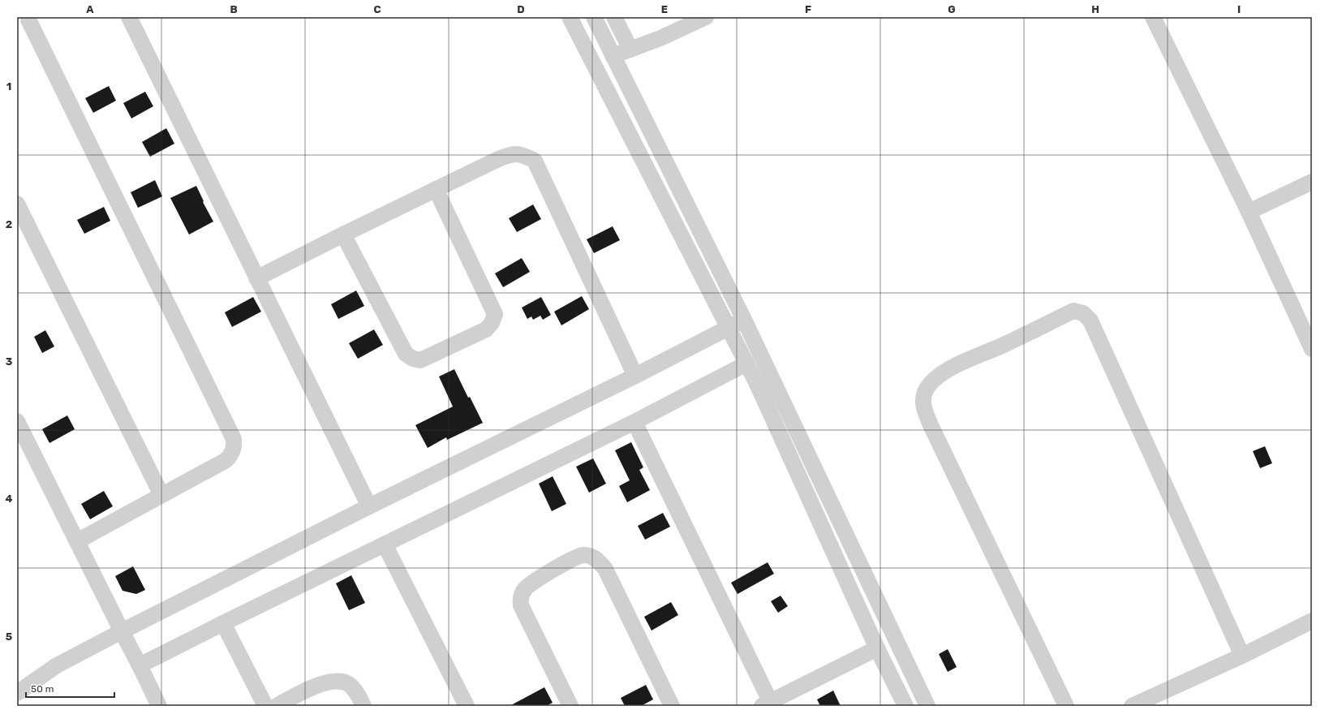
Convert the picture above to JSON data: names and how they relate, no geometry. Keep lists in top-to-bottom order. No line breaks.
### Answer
{"scale_bar":"50 m","grid":{"columns":["A","B","C","D","E","F","G","H","I"],"rows":["1","2","3","4","5"]}}
